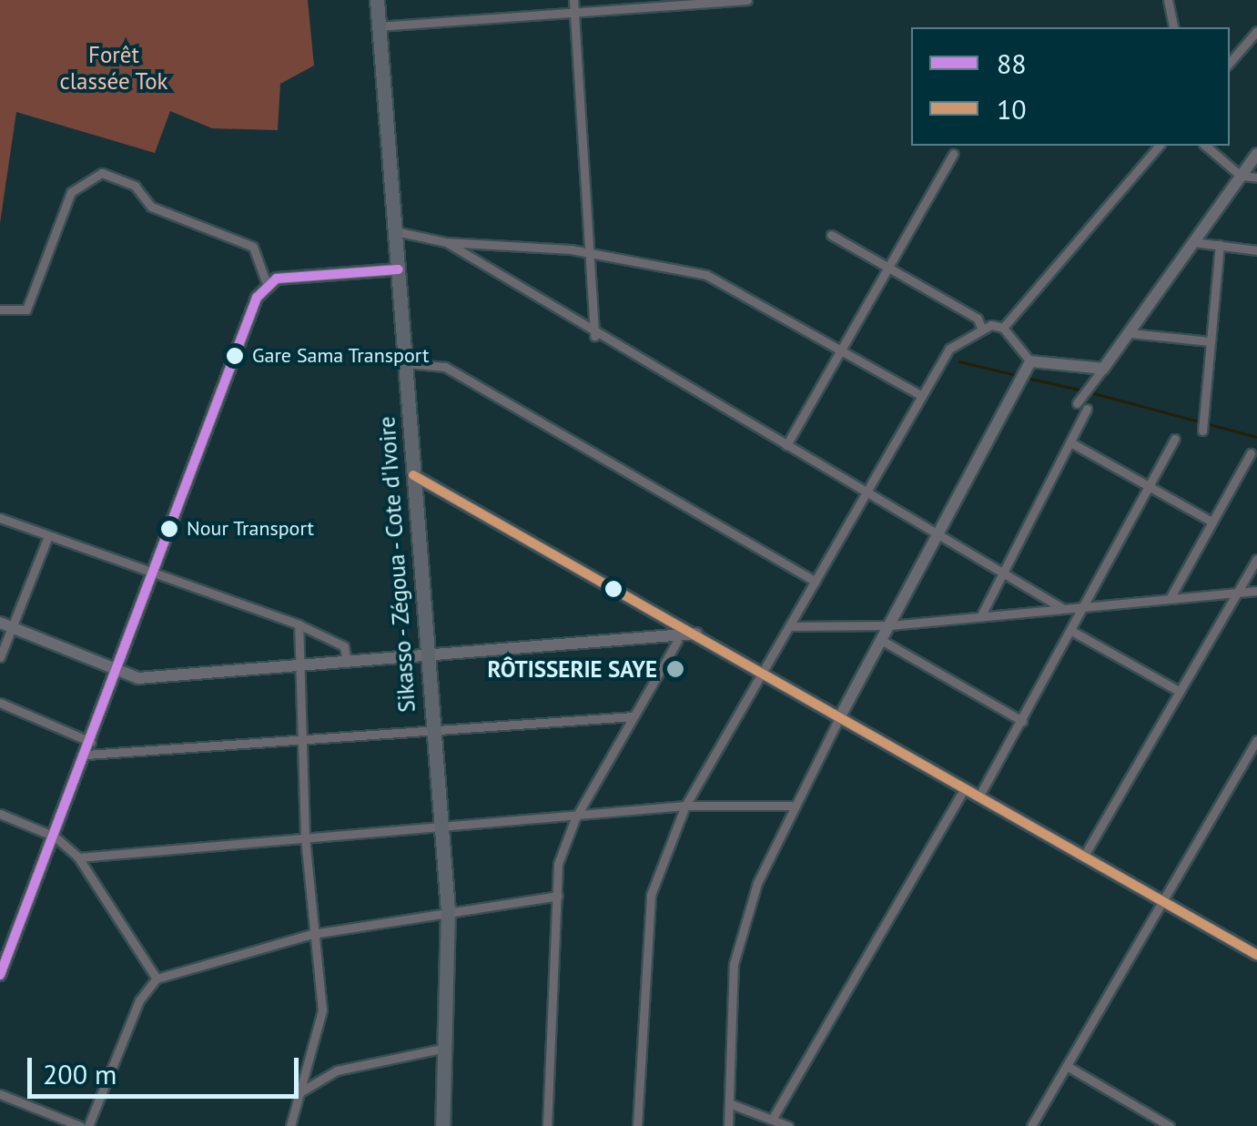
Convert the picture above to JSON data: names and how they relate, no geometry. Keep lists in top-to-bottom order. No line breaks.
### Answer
{"streets":{"highway":["Sikasso - Zégoua - Cote d'Ivoire"]},"parks":["Forêt classée Tok"],"places":["Gare Sama Transport","Nour Transport","RÔTISSERIE SAYE"],"lines":["transit line 88","transit line 10"],"legend":["88","10"],"scale_bar":"200 m"}
